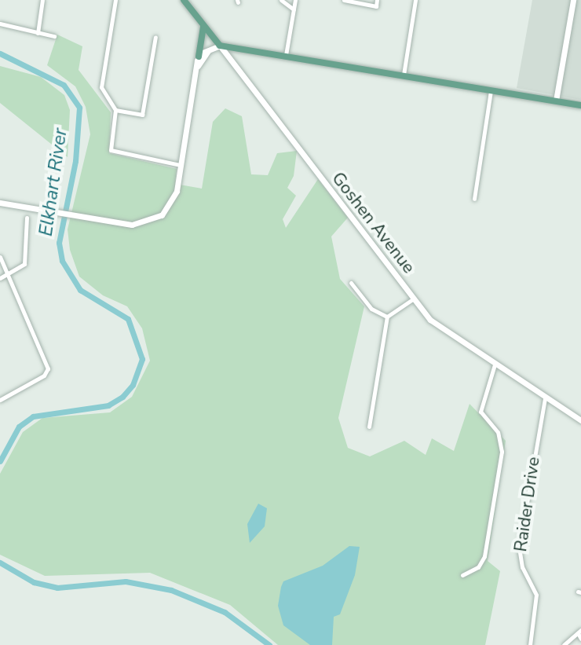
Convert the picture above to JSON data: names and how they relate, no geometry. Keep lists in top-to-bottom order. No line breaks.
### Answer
{"streets":{"main road":["Goshen Avenue"],"street":["Raider Drive"]},"crossings":[["Goshen Avenue","Raider Drive"]],"water":["Elkhart River"]}
